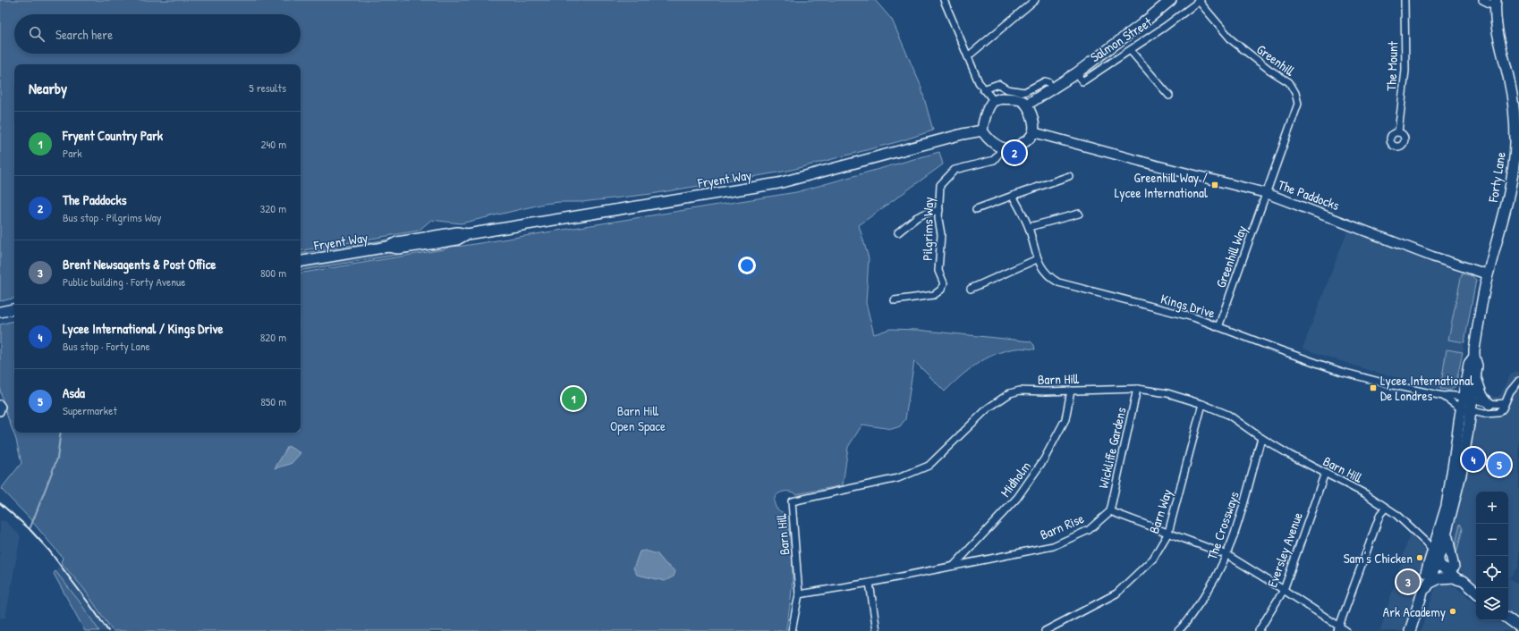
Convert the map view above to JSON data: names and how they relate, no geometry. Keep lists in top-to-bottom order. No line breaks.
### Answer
{"streets":{"main road":["Salmon Street","Forty Lane","Fryent Way"],"street":["Greenhill","The Mount","The Paddocks","Pilgrims Way","Greenhill Way","Kings Drive","Barn Hill","Wickliffe Gardens","Midholm","Barn Way","The Crossways","Barn Rise","Eversley Avenue"]},"crossings":[["Salmon Street","Greenhill"],["Salmon Street","Fryent Way"],["Salmon Street","The Paddocks"],["Salmon Street","Pilgrims Way"],["Greenhill","The Paddocks"],["Greenhill","Greenhill Way"],["Forty Lane","The Paddocks"],["Fryent Way","The Paddocks"],["Fryent Way","Pilgrims Way"],["The Paddocks","Pilgrims Way"],["The Paddocks","Greenhill Way"],["Greenhill Way","Kings Drive"],["Barn Hill","Wickliffe Gardens"],["Barn Hill","Midholm"],["Barn Hill","Barn Way"],["Barn Hill","The Crossways"],["Barn Hill","Barn Rise"],["Barn Hill","Eversley Avenue"],["Wickliffe Gardens","Barn Rise"],["Midholm","Barn Rise"]],"parks":["Barn Hill Open Space"],"places":{"transit":["Greenhill Way / Lycee International","Lycee International De Londres"],"other":["Sam's Chicken","Ark Academy"]},"page":{"search":"Search here","heading":["Nearby","5 results"],"list":[{"mark":"1","name":"Fryent Country Park","note":"Park","value":"240 m"},{"mark":"2","name":"The Paddocks","note":"Bus stop · Pilgrims Way","value":"320 m"},{"mark":"3","name":"Brent Newsagents & Post Office","note":"Public building · Forty Avenue","value":"800 m"},{"mark":"4","name":"Lycee International / Kings Drive","note":"Bus stop · Forty Lane","value":"820 m"},{"mark":"5","name":"Asda","note":"Supermarket","value":"850 m"}],"pins":["2","1","4","5","3"],"map_buttons":["+","−"]}}
